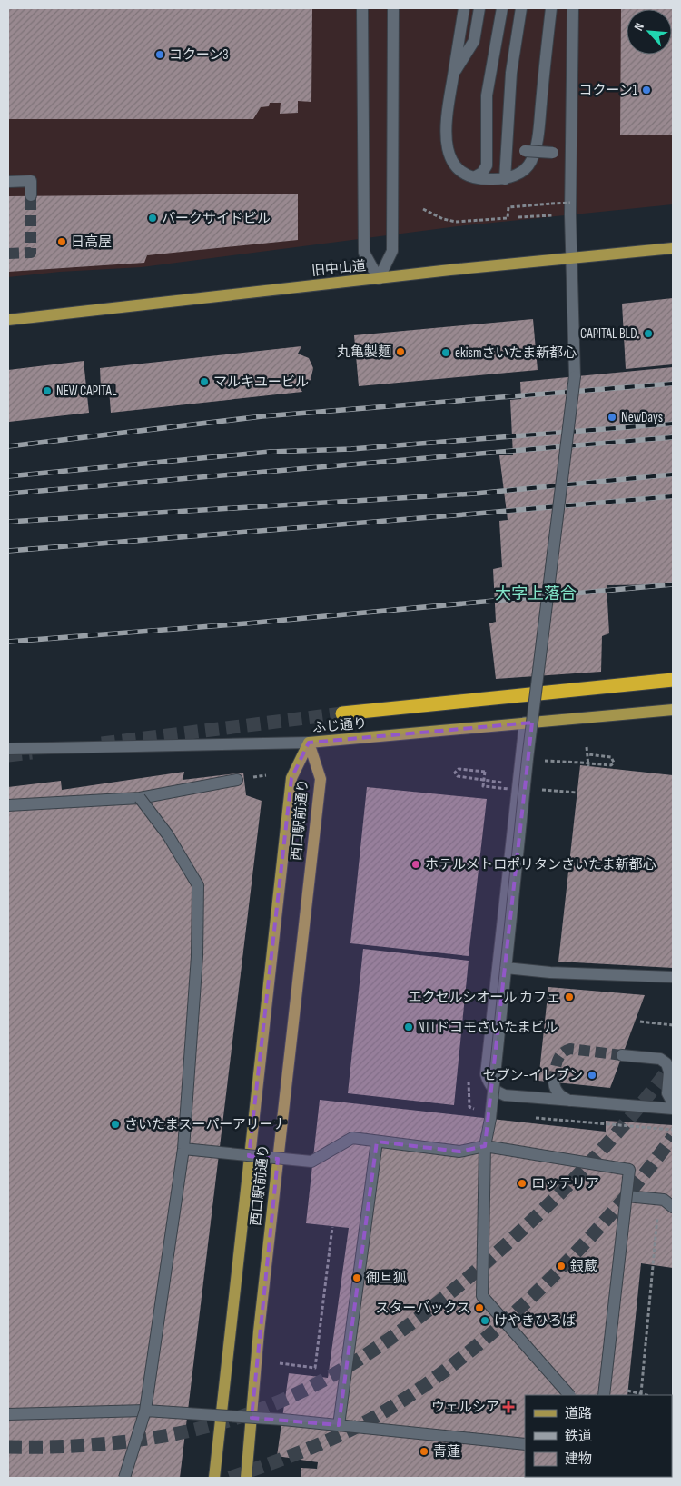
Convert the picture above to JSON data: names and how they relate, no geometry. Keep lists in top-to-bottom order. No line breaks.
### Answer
{"streets":{"main road":["旧中山道","ふじ通り","西口駅前通り"]},"crossings":[["ふじ通り","西口駅前通り"]],"districts":["大字上落合"],"places":{"other":["コクーン3","コクーン1","パークサイドビル","日高屋","CAPITAL BLD.","丸亀製麺","ekismさいたま新都心","マルキユービル","NEW CAPITAL","NewDays","ホテルメトロポリタンさいたま新都心","エクセルシオール カフェ","NTTドコモさいたまビル","セブン-イレブン","さいたまスーパーアリーナ","ロッテリア","銀蔵","御旦狐","スターバックス","けやきひろば","青蓮"],"health":["ウェルシア"]},"legend":["道路","鉄道","建物"],"north":"top left"}
